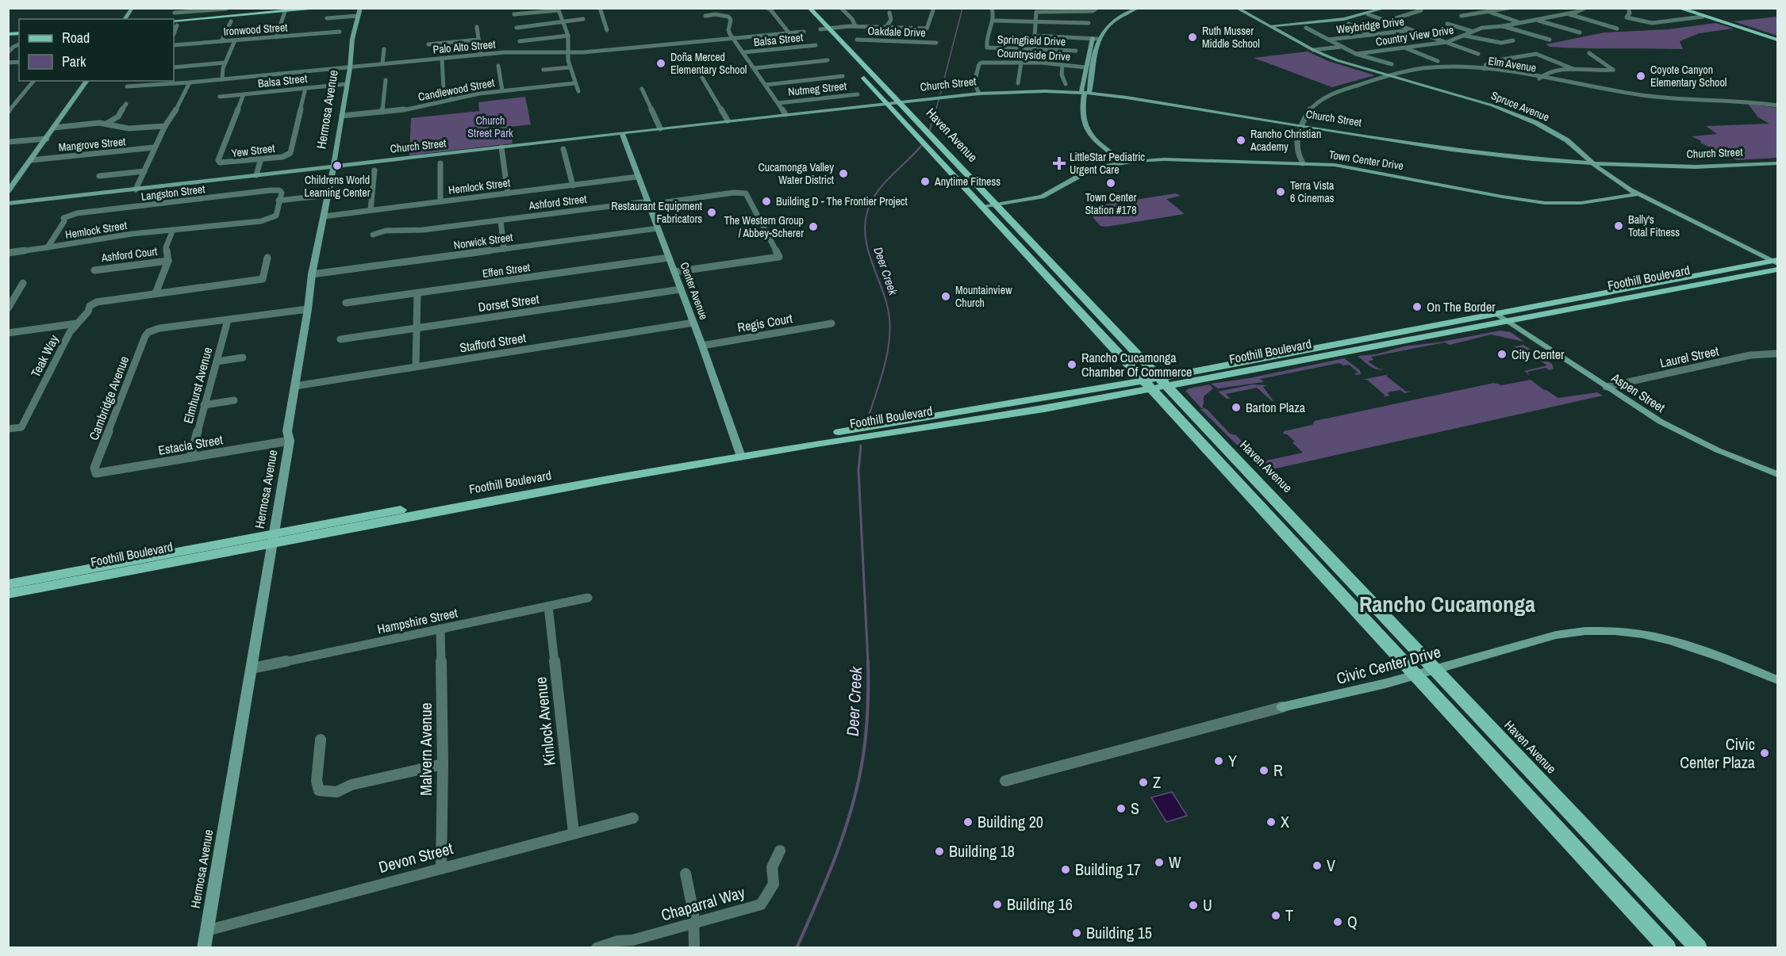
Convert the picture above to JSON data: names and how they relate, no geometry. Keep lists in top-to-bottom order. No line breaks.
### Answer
{"streets":{"main road":["Haven Avenue","Foothill Boulevard"],"street":["Weybridge Drive","Ironwood Street","Oakdale Drive","Country View Drive","Balsa Street","Springfield Drive","Palo Alto Street","Countryside Drive","Elm Avenue","Church Street","Nutmeg Street","Candlewood Street","Spruce Avenue","Hermosa Avenue","Mangrove Street","Yew Street","Town Center Drive","Hemlock Street","Langston Street","Ashford Street","Norwick Street","Ashford Court","Effen Street","Center Avenue","Dorset Street","Regis Court","Stafford Street","Teak Way","Laurel Street","Elmhurst Avenue","Aspen Street","Cambridge Avenue","Estacia Street","Hampshire Street","Civic Center Drive","Kinlock Avenue","Malvern Avenue","Devon Street","Chaparral Way"]},"crossings":[["Balsa Street","Hermosa Avenue"],["Balsa Street","Yew Street"],["Palo Alto Street","Hermosa Avenue"],["Countryside Drive","Church Street"],["Elm Avenue","Church Street"],["Elm Avenue","Spruce Avenue"],["Elm Avenue","Town Center Drive"],["Church Street","Spruce Avenue"],["Church Street","Hermosa Avenue"],["Church Street","Haven Avenue"],["Church Street","Center Avenue"],["Candlewood Street","Hermosa Avenue"],["Spruce Avenue","Town Center Drive"],["Spruce Avenue","Foothill Boulevard"],["Hermosa Avenue","Hemlock Street"],["Hermosa Avenue","Norwick Street"],["Hermosa Avenue","Foothill Boulevard"],["Hermosa Avenue","Stafford Street"],["Hermosa Avenue","Estacia Street"],["Hermosa Avenue","Hampshire Street"],["Hermosa Avenue","Devon Street"],["Haven Avenue","Town Center Drive"],["Haven Avenue","Foothill Boulevard"],["Haven Avenue","Civic Center Drive"],["Hemlock Street","Langston Street"],["Hemlock Street","Center Avenue"],["Ashford Street","Center Avenue"],["Norwick Street","Center Avenue"],["Effen Street","Center Avenue"],["Foothill Boulevard","Center Avenue"],["Foothill Boulevard","Aspen Street"],["Center Avenue","Dorset Street"],["Center Avenue","Regis Court"],["Center Avenue","Stafford Street"],["Laurel Street","Aspen Street"],["Elmhurst Avenue","Cambridge Avenue"],["Elmhurst Avenue","Estacia Street"],["Cambridge Avenue","Estacia Street"],["Hampshire Street","Kinlock Avenue"],["Hampshire Street","Malvern Avenue"],["Kinlock Avenue","Devon Street"],["Malvern Avenue","Devon Street"]],"districts":["Rancho Cucamonga"],"water":["Deer Creek"],"parks":["Church Street Park"],"places":{"other":["Ruth Musser Middle School","Doña Merced Elementary School","Coyote Canyon Elementary School","Rancho Christian Academy","Childrens World Learning Center","Cucamonga Valley Water District","Anytime Fitness","Town Center Station #178","Terra Vista 6 Cinemas","Building D - The Frontier Project","Restaurant Equipment Fabricators","Bally's Total Fitness","The Western Group / Abbey-Scherer","Mountainview Church","On The Border","City Center","Rancho Cucamonga Chamber Of Commerce","Barton Plaza","Civic Center Plaza","Y","R","Z","S","Building 20","X","Building 18","W","V","Building 17","Building 16","U","T","Q","Building 15"],"health":["LittleStar Pediatric Urgent Care"]},"legend":["Road","Park"]}
